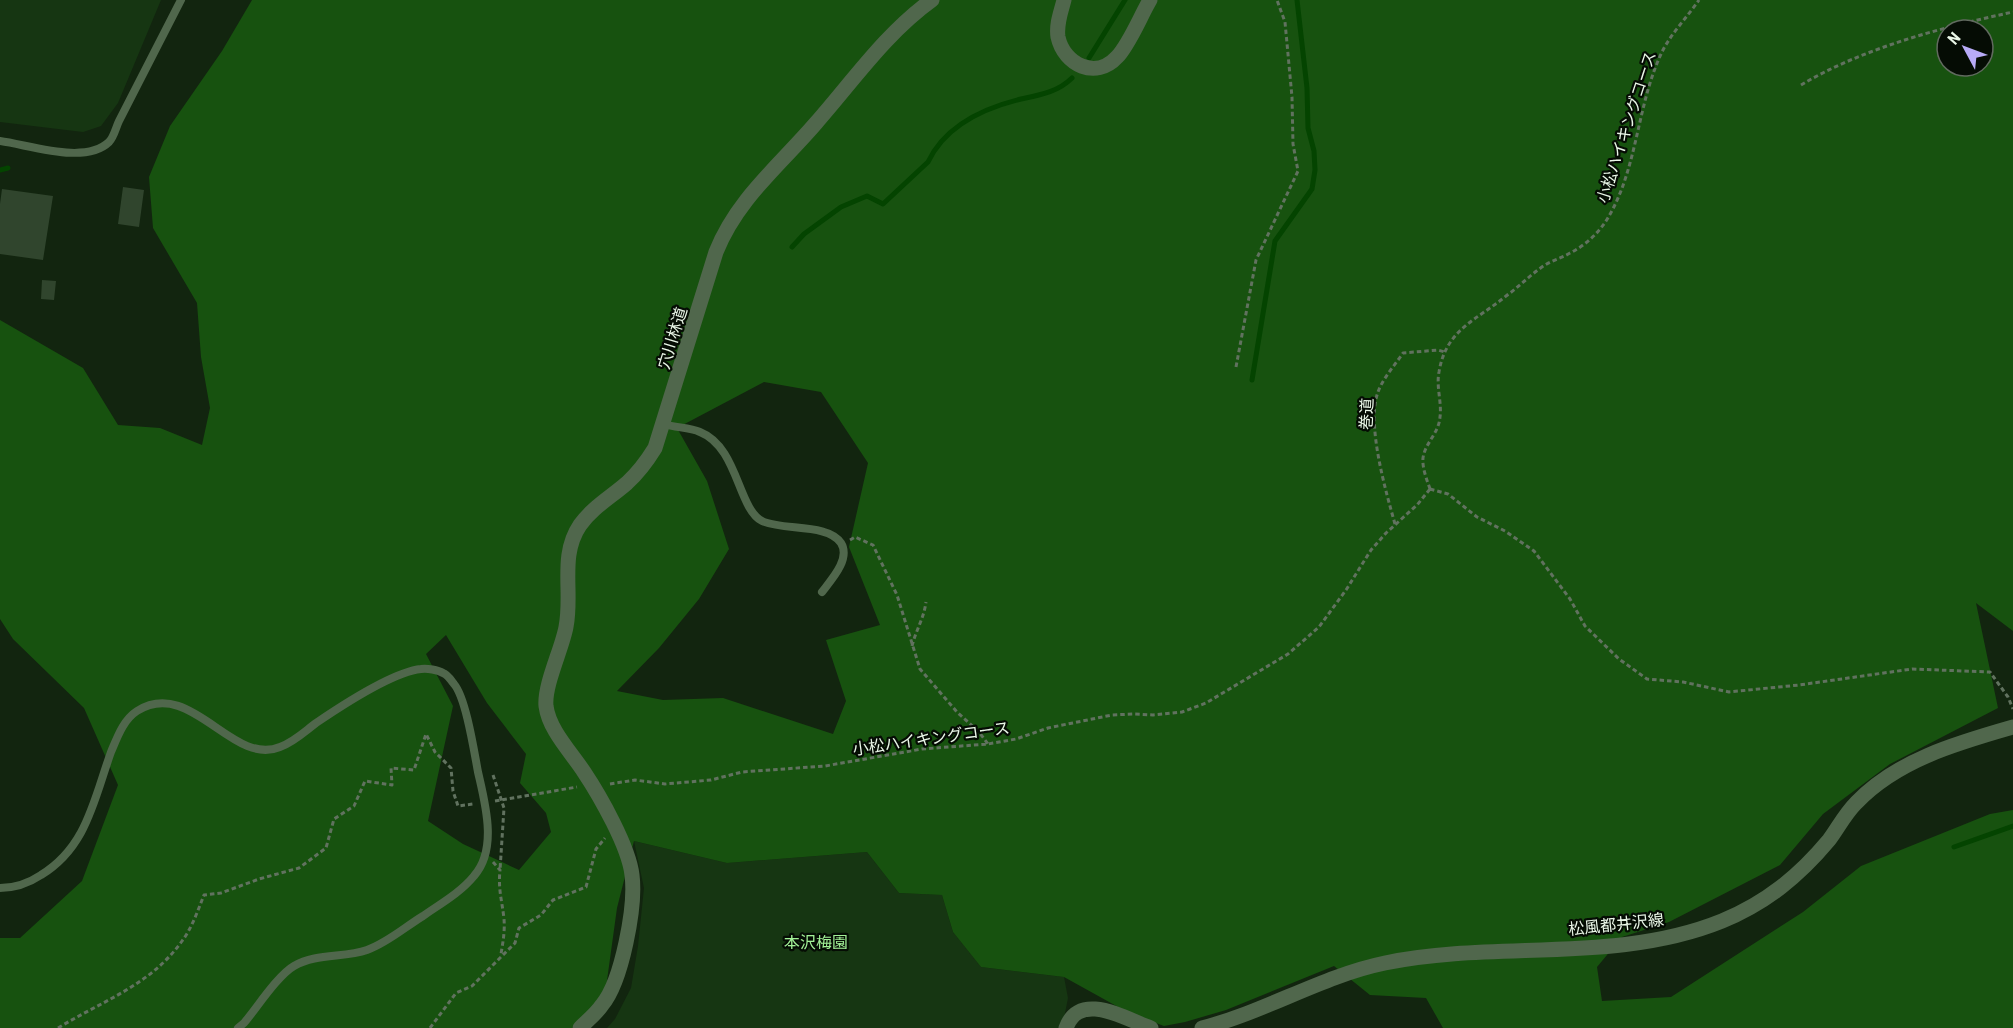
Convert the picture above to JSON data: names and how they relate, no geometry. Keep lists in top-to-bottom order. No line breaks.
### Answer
{"streets":{"street":["穴川林道","松風都井沢線"],"path":["小松ハイキングコース","巻道"]},"crossings":[["小松ハイキングコース","穴川林道"],["小松ハイキングコース","巻道"]],"parks":["本沢梅園"],"north":"top left"}
